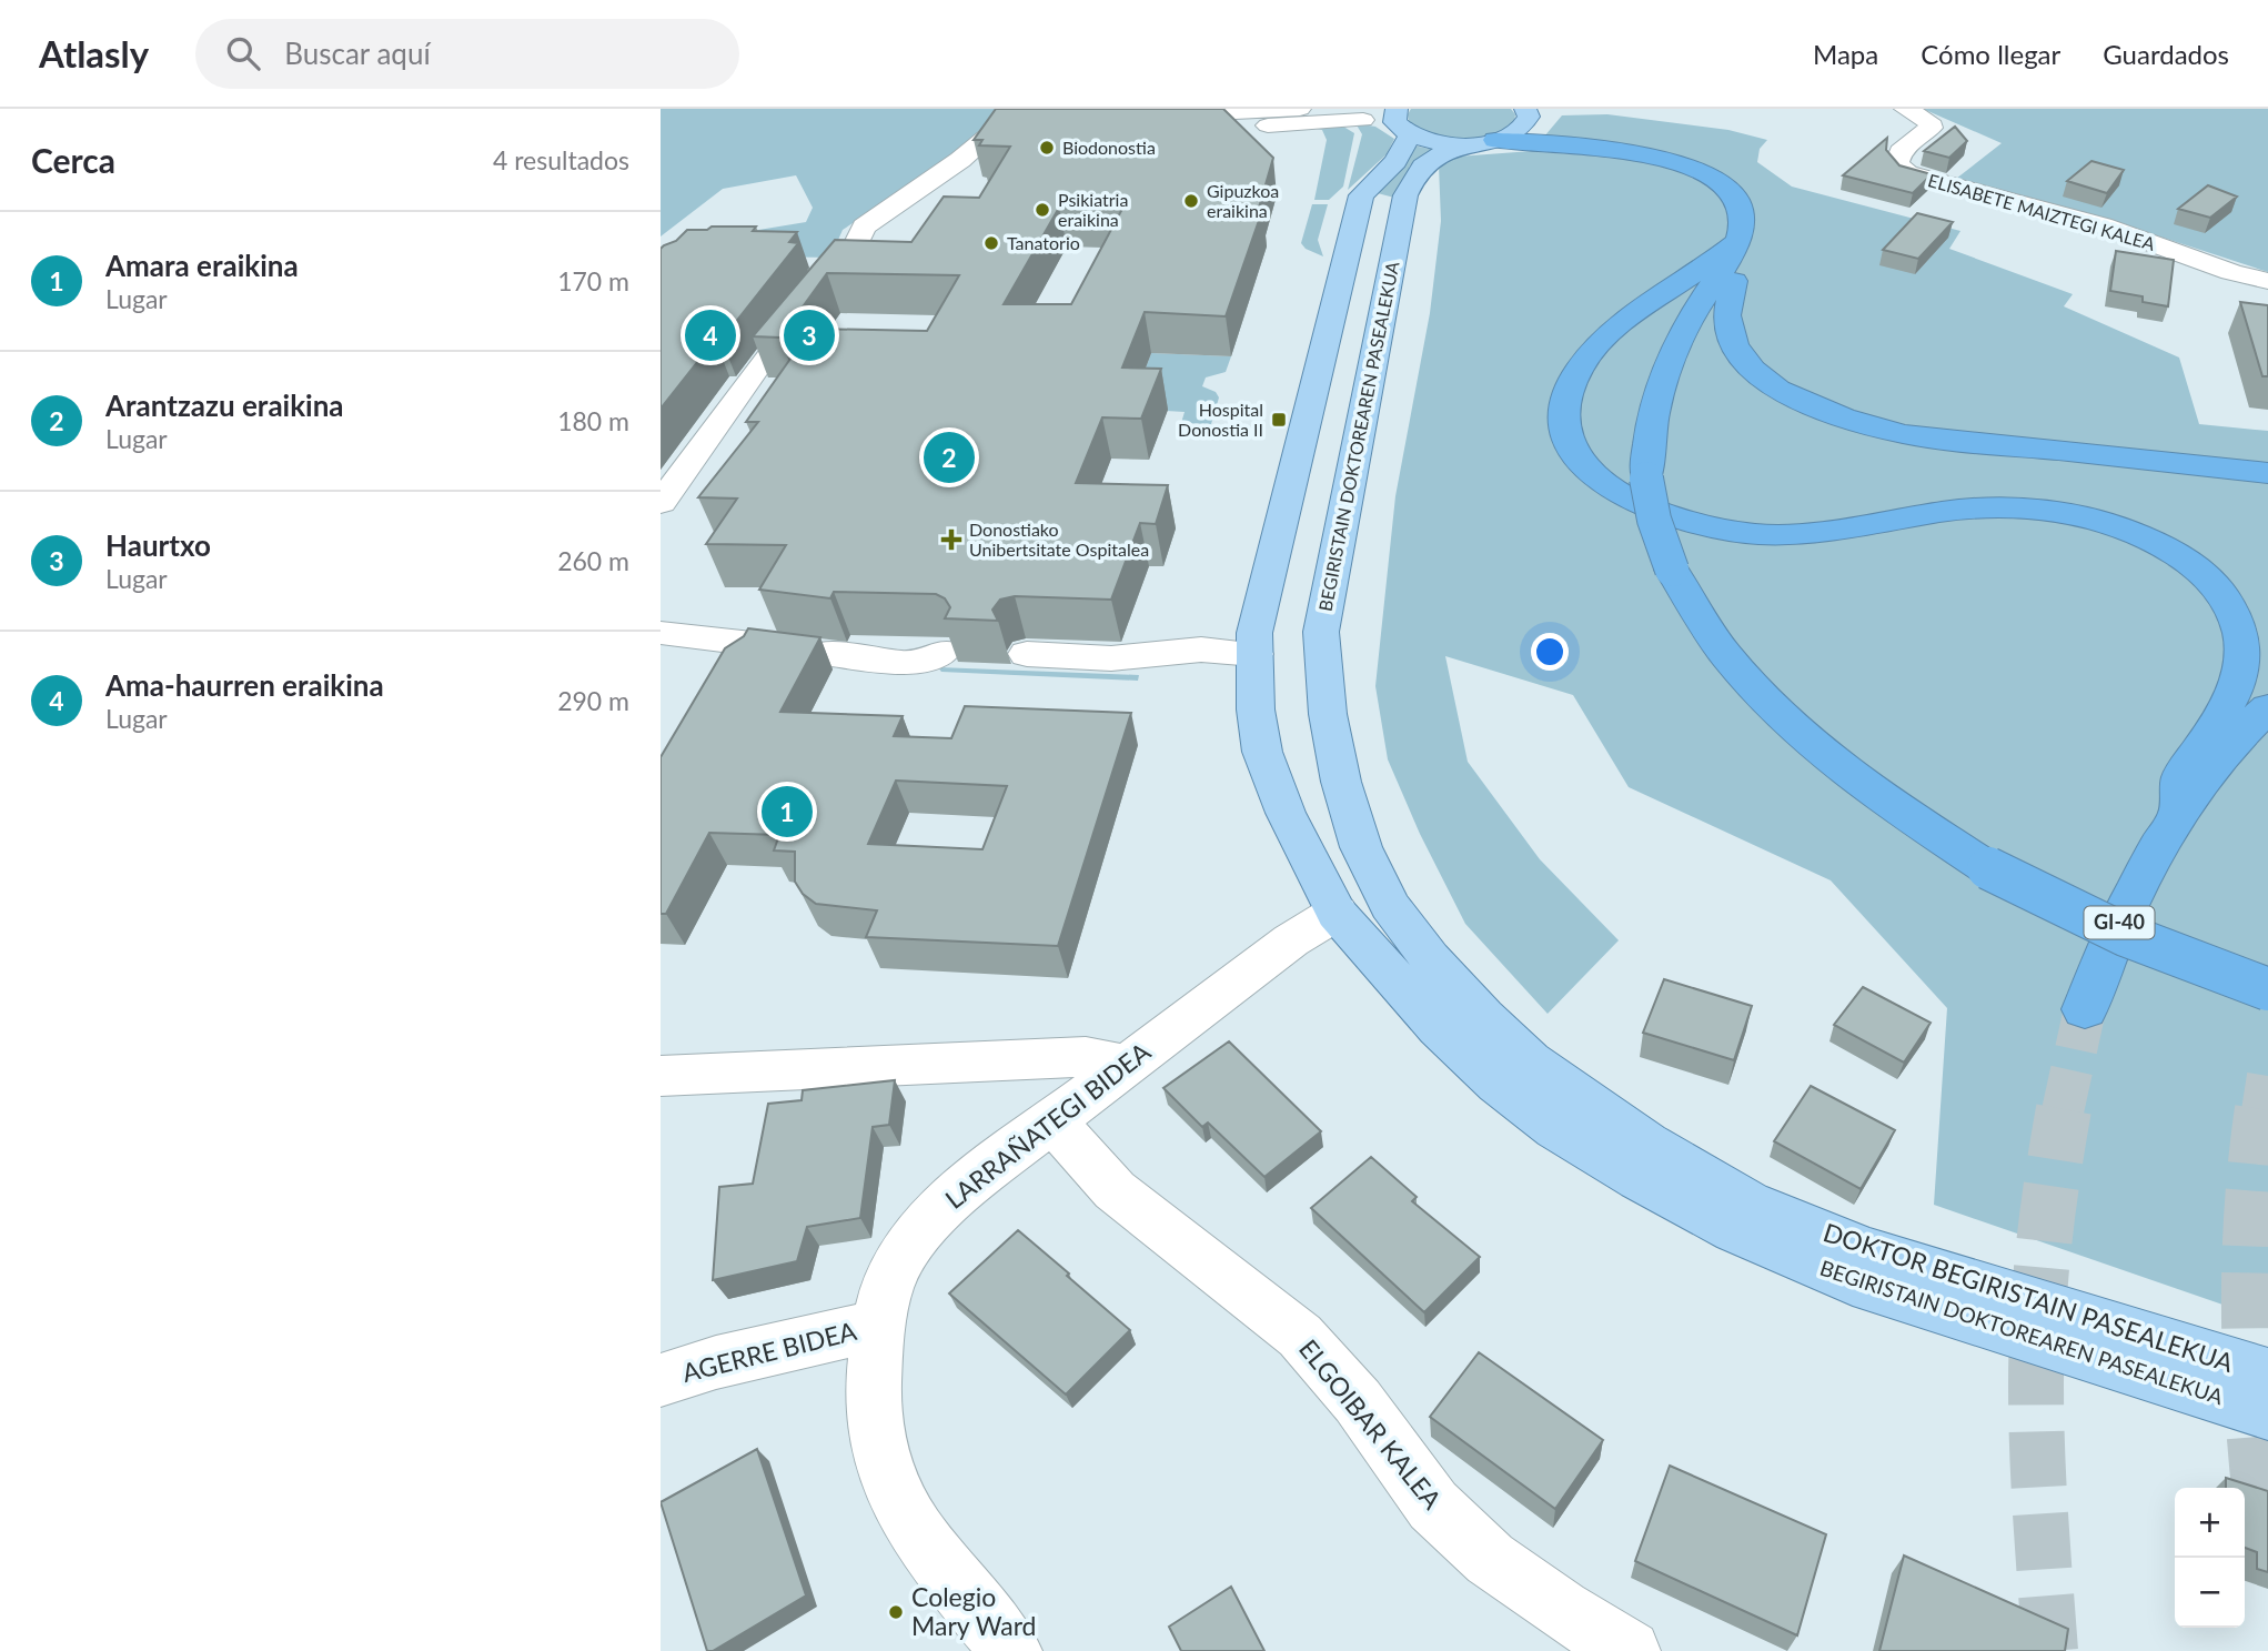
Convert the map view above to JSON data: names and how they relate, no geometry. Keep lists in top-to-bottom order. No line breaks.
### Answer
{"streets":{"highway":["GI-40"],"main road":["BEGIRISTAIN DOKTOREAREN PASEALEKUA","DOKTOR BEGIRISTAIN PASEALEKUA"],"street":["ELISABETE MAIZTEGI KALEA","LARRAÑATEGI BIDEA","AGERRE BIDEA","ELGOIBAR KALEA"]},"crossings":[["BEGIRISTAIN DOKTOREAREN PASEALEKUA","LARRAÑATEGI BIDEA"],["BEGIRISTAIN DOKTOREAREN PASEALEKUA","DOKTOR BEGIRISTAIN PASEALEKUA"],["LARRAÑATEGI BIDEA","AGERRE BIDEA"],["LARRAÑATEGI BIDEA","ELGOIBAR KALEA"]],"places":{"other":["Biodonostia","Gipuzkoa eraikina","Psikiatria eraikina","Tanatorio","Colegio Mary Ward"],"transit":["Hospital Donostia II"],"health":["Donostiako Unibertsitate Ospitalea"]},"page":{"header":"Atlasly","search":"Buscar aquí","nav":["Mapa","Cómo llegar","Guardados"],"heading":["Cerca","4 resultados"],"list":[{"mark":"1","name":"Amara eraikina","note":"Lugar","value":"170 m"},{"mark":"2","name":"Arantzazu eraikina","note":"Lugar","value":"180 m"},{"mark":"3","name":"Haurtxo","note":"Lugar","value":"260 m"},{"mark":"4","name":"Ama-haurren eraikina","note":"Lugar","value":"290 m"}],"pins":["3","4","2","1"],"map_buttons":["+","−"]}}
